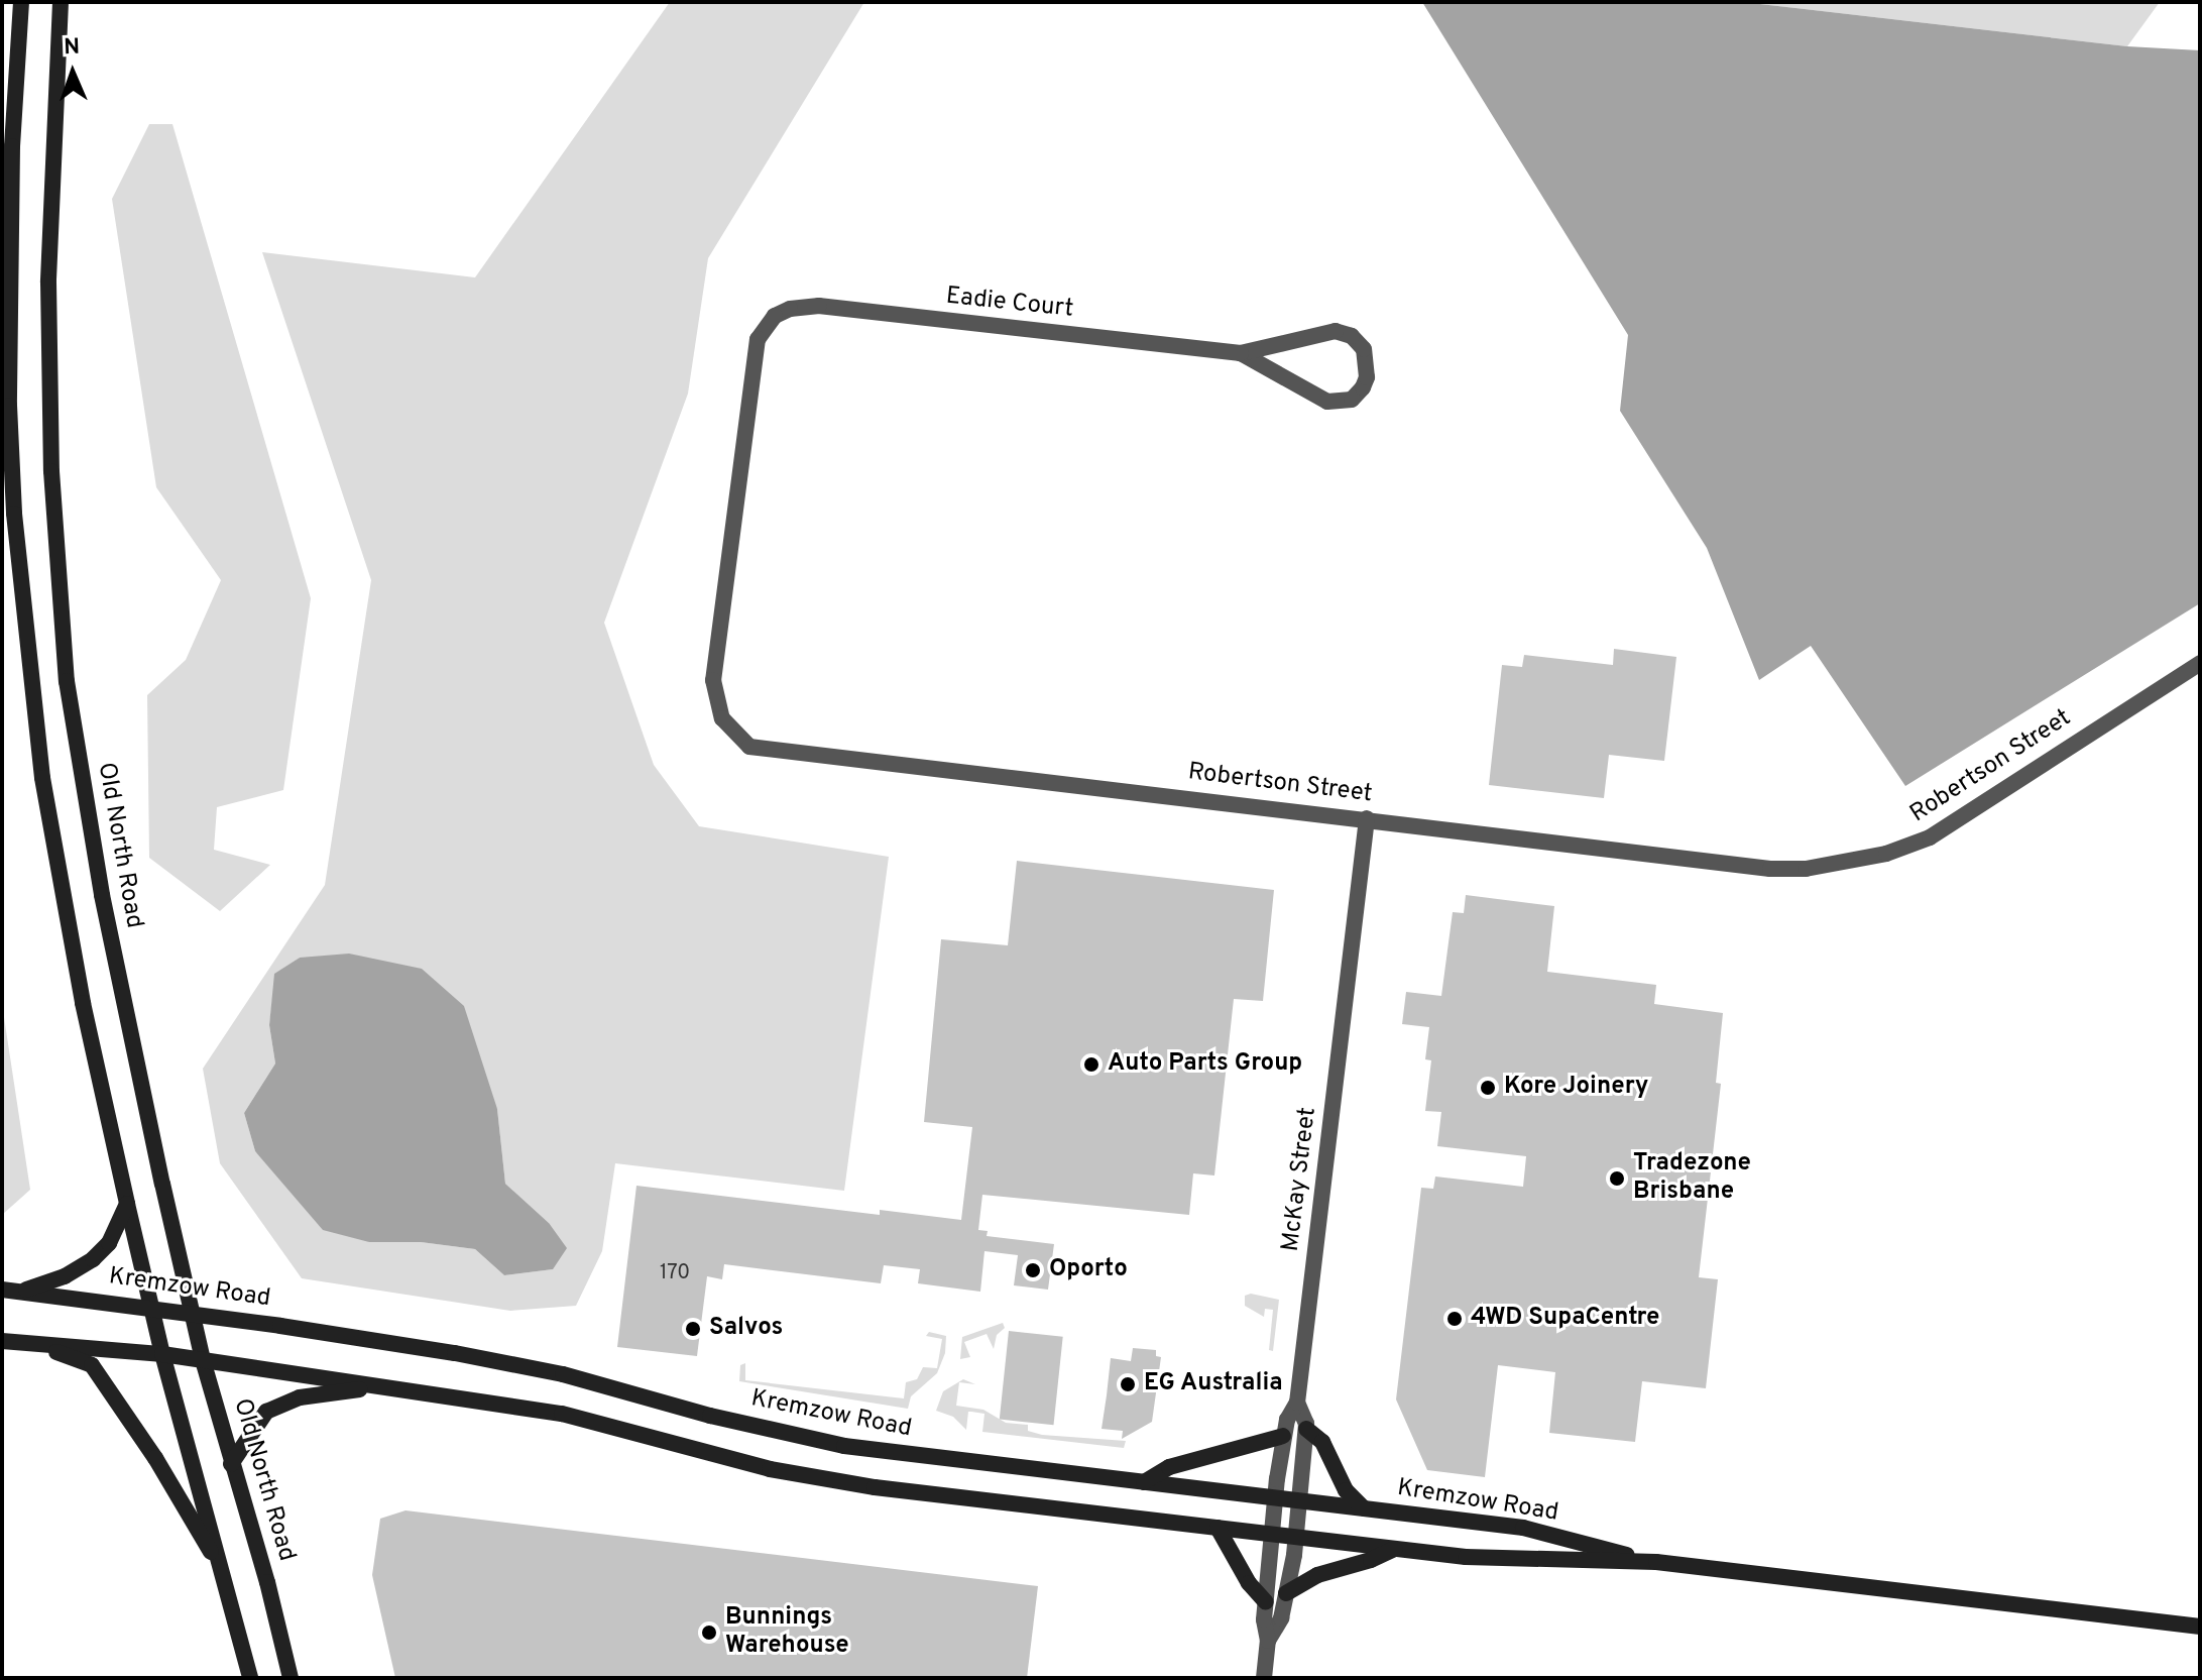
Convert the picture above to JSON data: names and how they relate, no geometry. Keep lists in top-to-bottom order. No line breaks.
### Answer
{"streets":{"street":["Eadie Court","Robertson Street","Old North Road","McKay Street","Kremzow Road"]},"crossings":[["Eadie Court","Robertson Street"],["Robertson Street","McKay Street"],["Old North Road","Kremzow Road"],["McKay Street","Kremzow Road"]],"places":["Auto Parts Group","Kore Joinery","Tradezone Brisbane","Oporto","4WD SupaCentre","Salvos","EG Australia","Bunnings Warehouse"],"house_numbers":["170"],"north":"top"}
